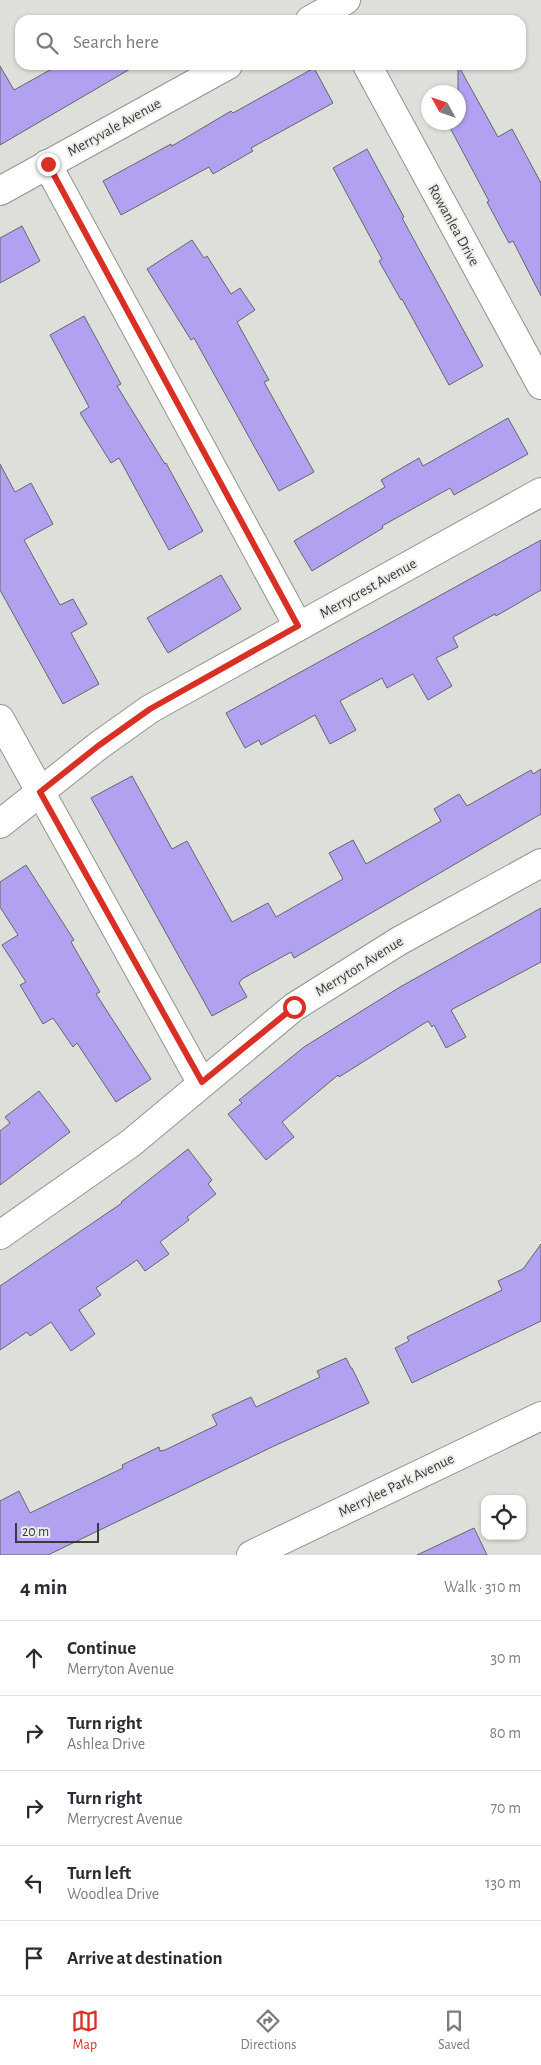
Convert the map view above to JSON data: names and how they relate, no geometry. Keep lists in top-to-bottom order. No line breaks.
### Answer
{"streets":{"street":["Merryvale Avenue","Rowanlea Drive","Merrycrest Avenue","Merryton Avenue","Merrylee Park Avenue"]},"scale_bar":"20 m","north":"top left","page":{"search":"Search here","scale":"20 m","heading":["4 min","Walk · 310 m"],"list":[["Continue","Merryton Avenue","30 m"],["Turn right","Ashlea Drive","80 m"],["Turn right","Merrycrest Avenue","70 m"],["Turn left","Woodlea Drive","130 m"],"Arrive at destination"],"nav":["Map","Directions","Saved"]}}
